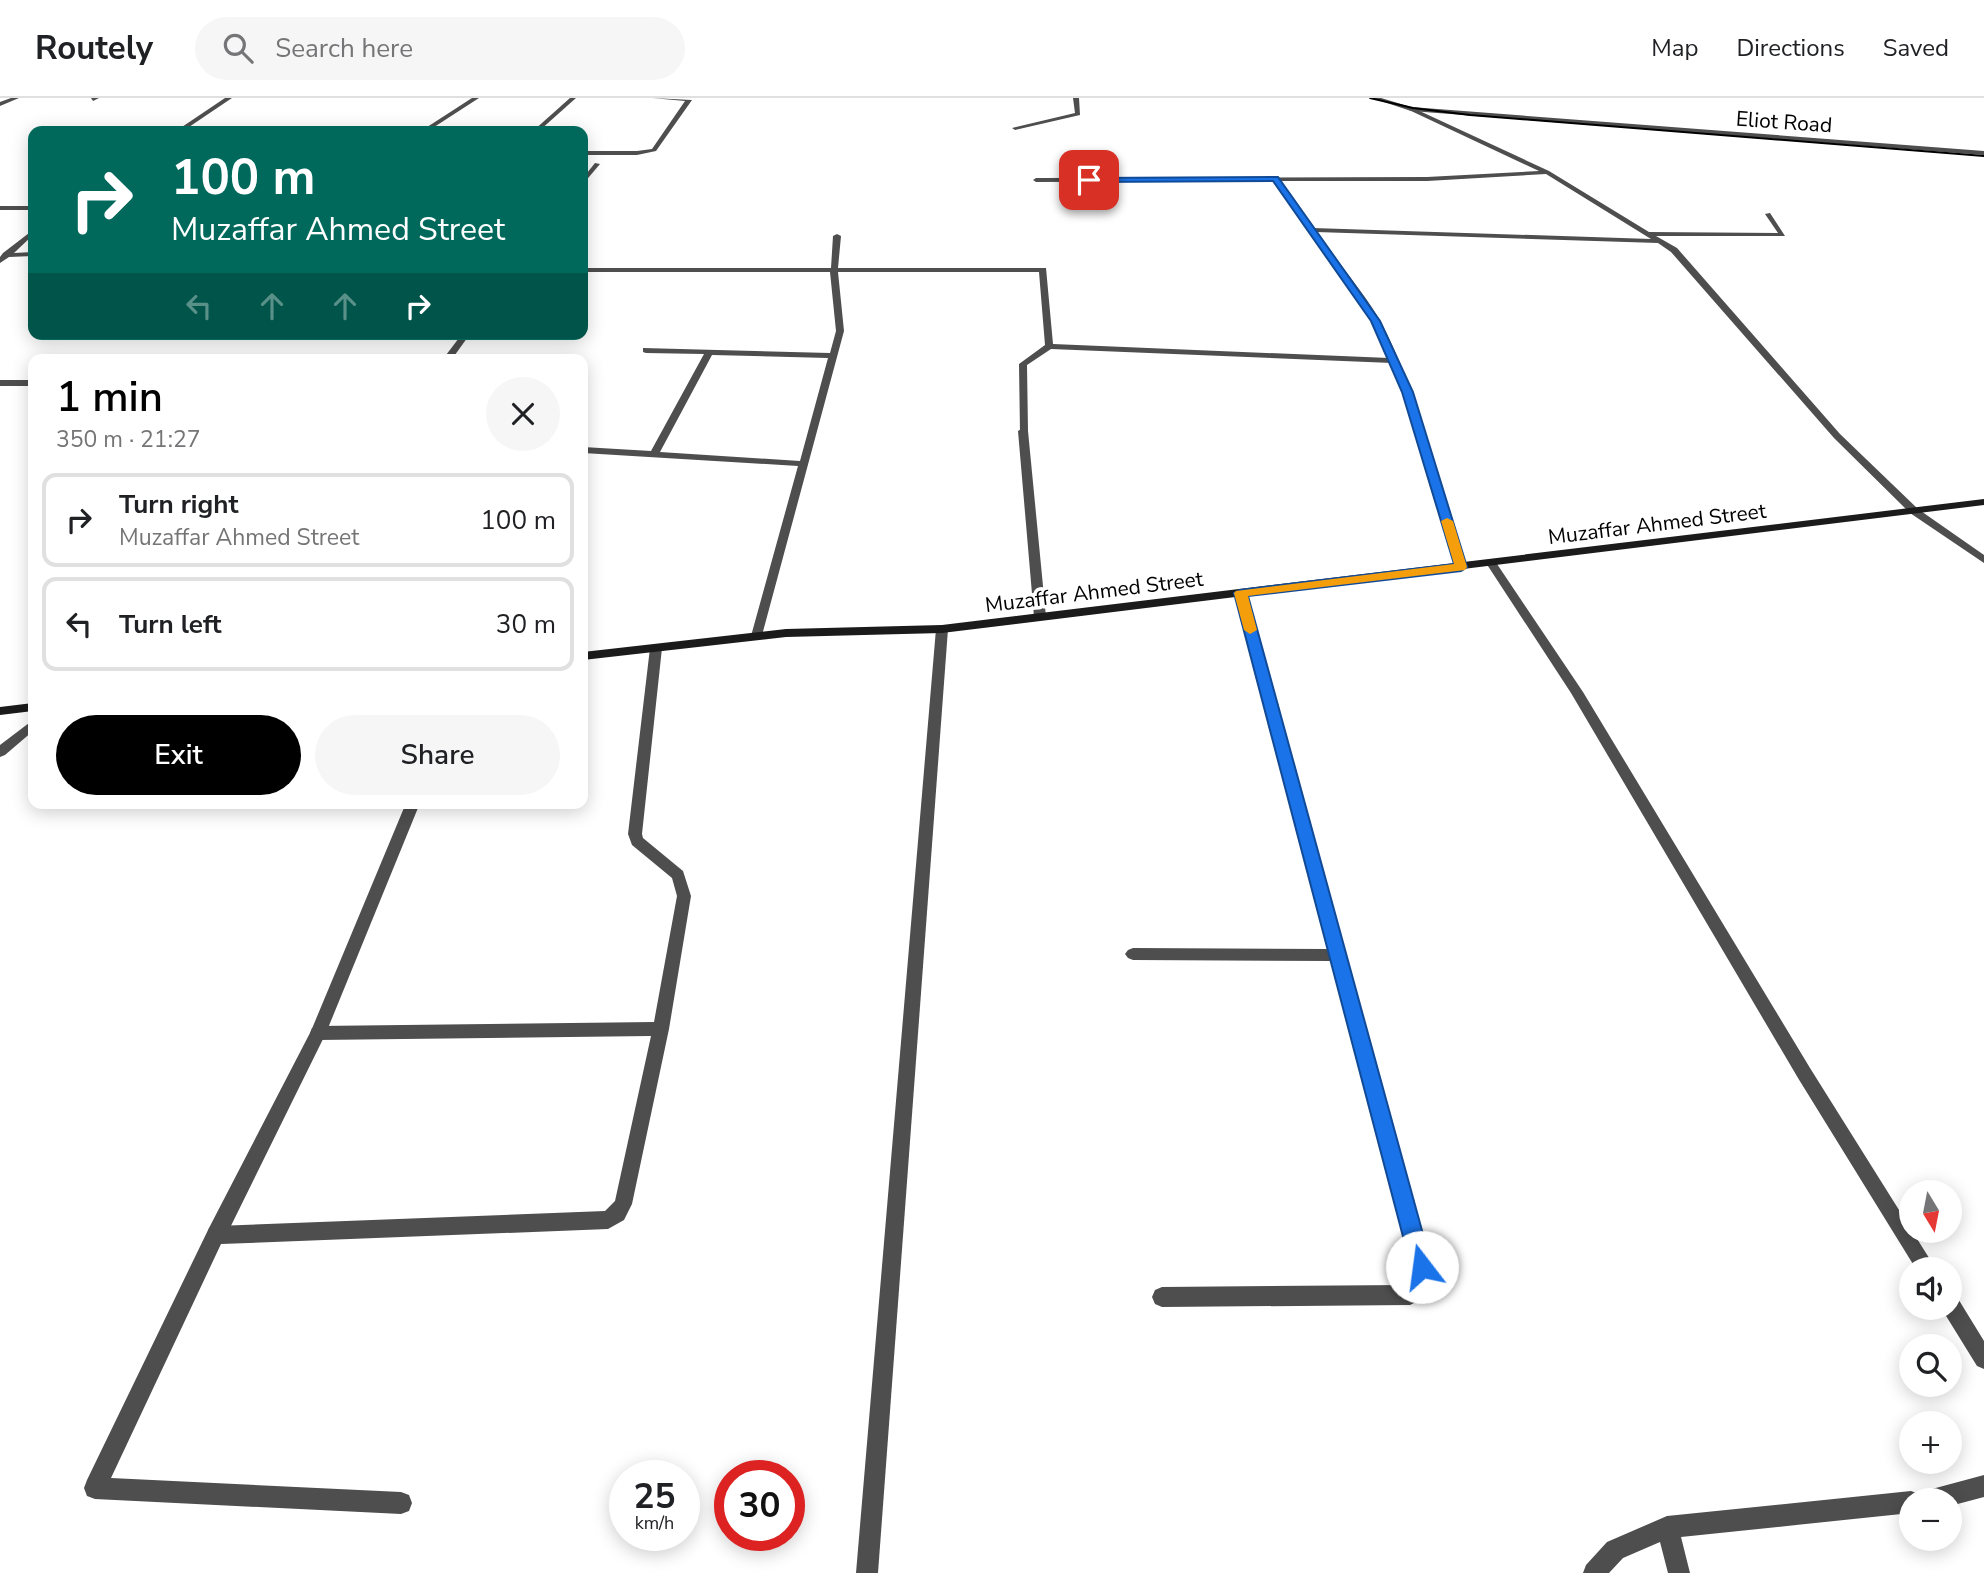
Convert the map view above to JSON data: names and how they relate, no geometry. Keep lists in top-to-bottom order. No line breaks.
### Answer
{"streets":{"main road":["Muzaffar Ahmed Street"],"street":["Eliot Road"]},"north":"bottom","page":{"header":"Routely","search":"Search here","nav":["Map","Directions","Saved"],"turn":["100 m","Muzaffar Ahmed Street"],"heading":["1 min","350 m · 21:27"],"list":[{"name":"Turn right","note":"Muzaffar Ahmed Street","value":"100 m"},{"name":"Turn left","value":"30 m"}],"buttons":["Exit","Share"],"map_buttons":["+","−"],"speed":"25 km/h","limit":"30"}}
